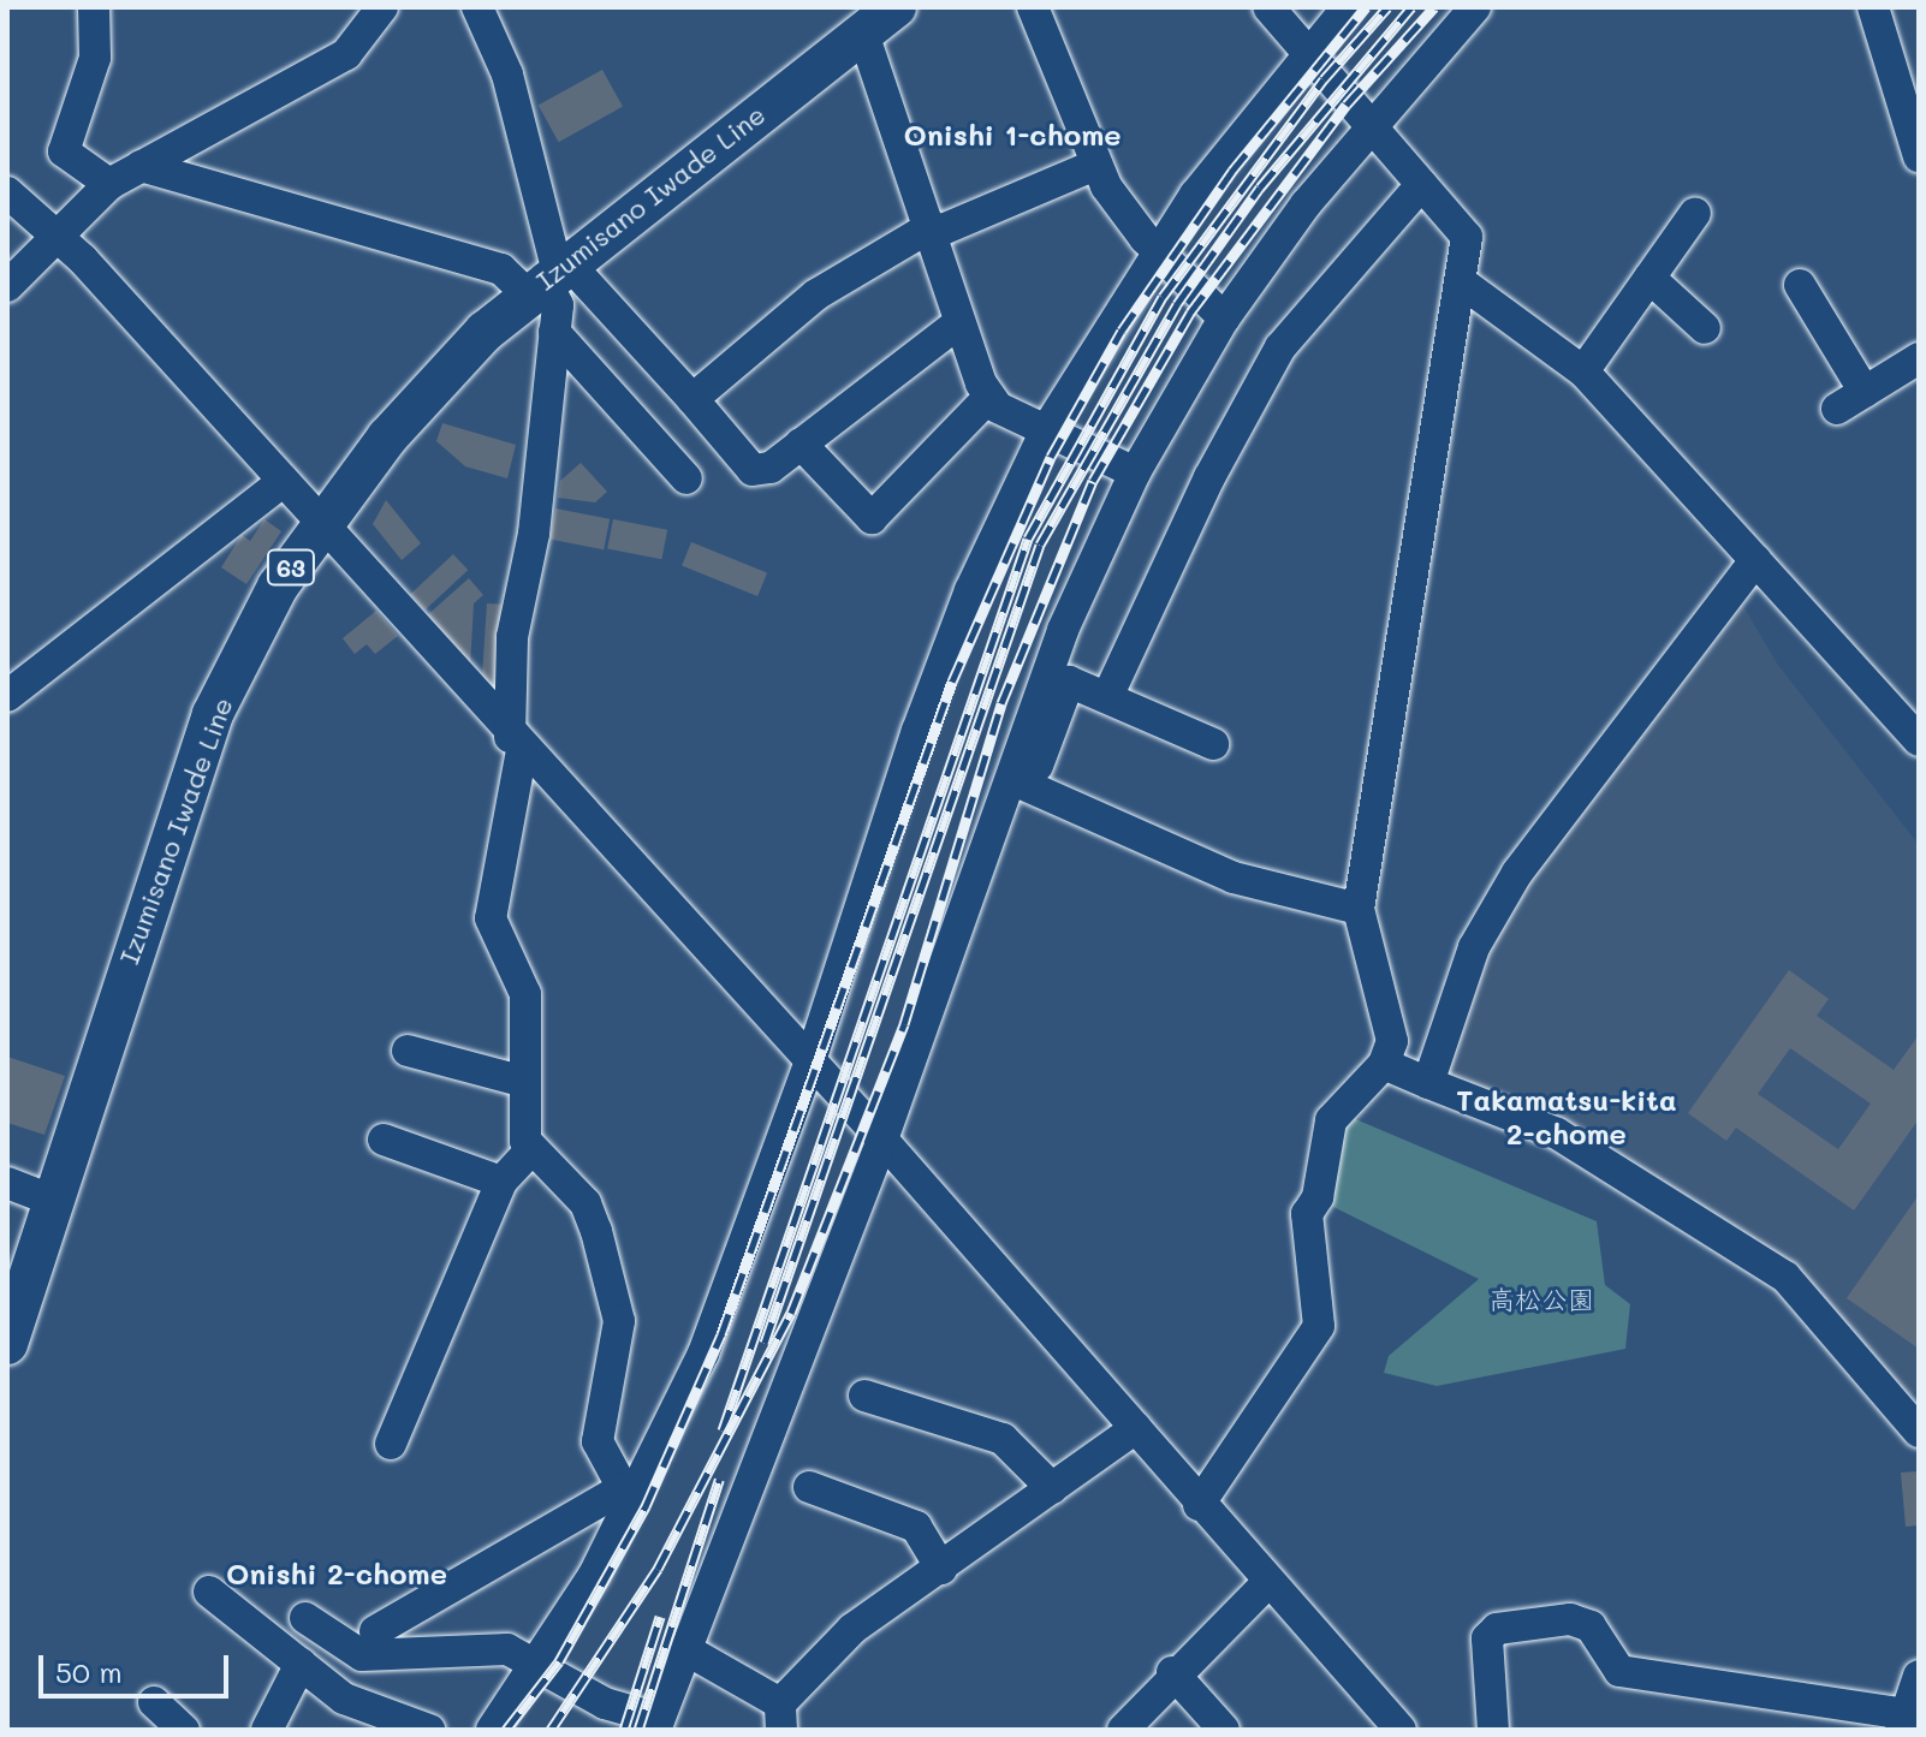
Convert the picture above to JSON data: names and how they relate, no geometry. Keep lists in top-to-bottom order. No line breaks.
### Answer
{"streets":{"main road":["Izumisano Iwade Line","63"]},"districts":["Onishi 1-chome","Takamatsu-kita 2-chome","Onishi 2-chome"],"parks":["高松公園"],"scale_bar":"50 m"}
